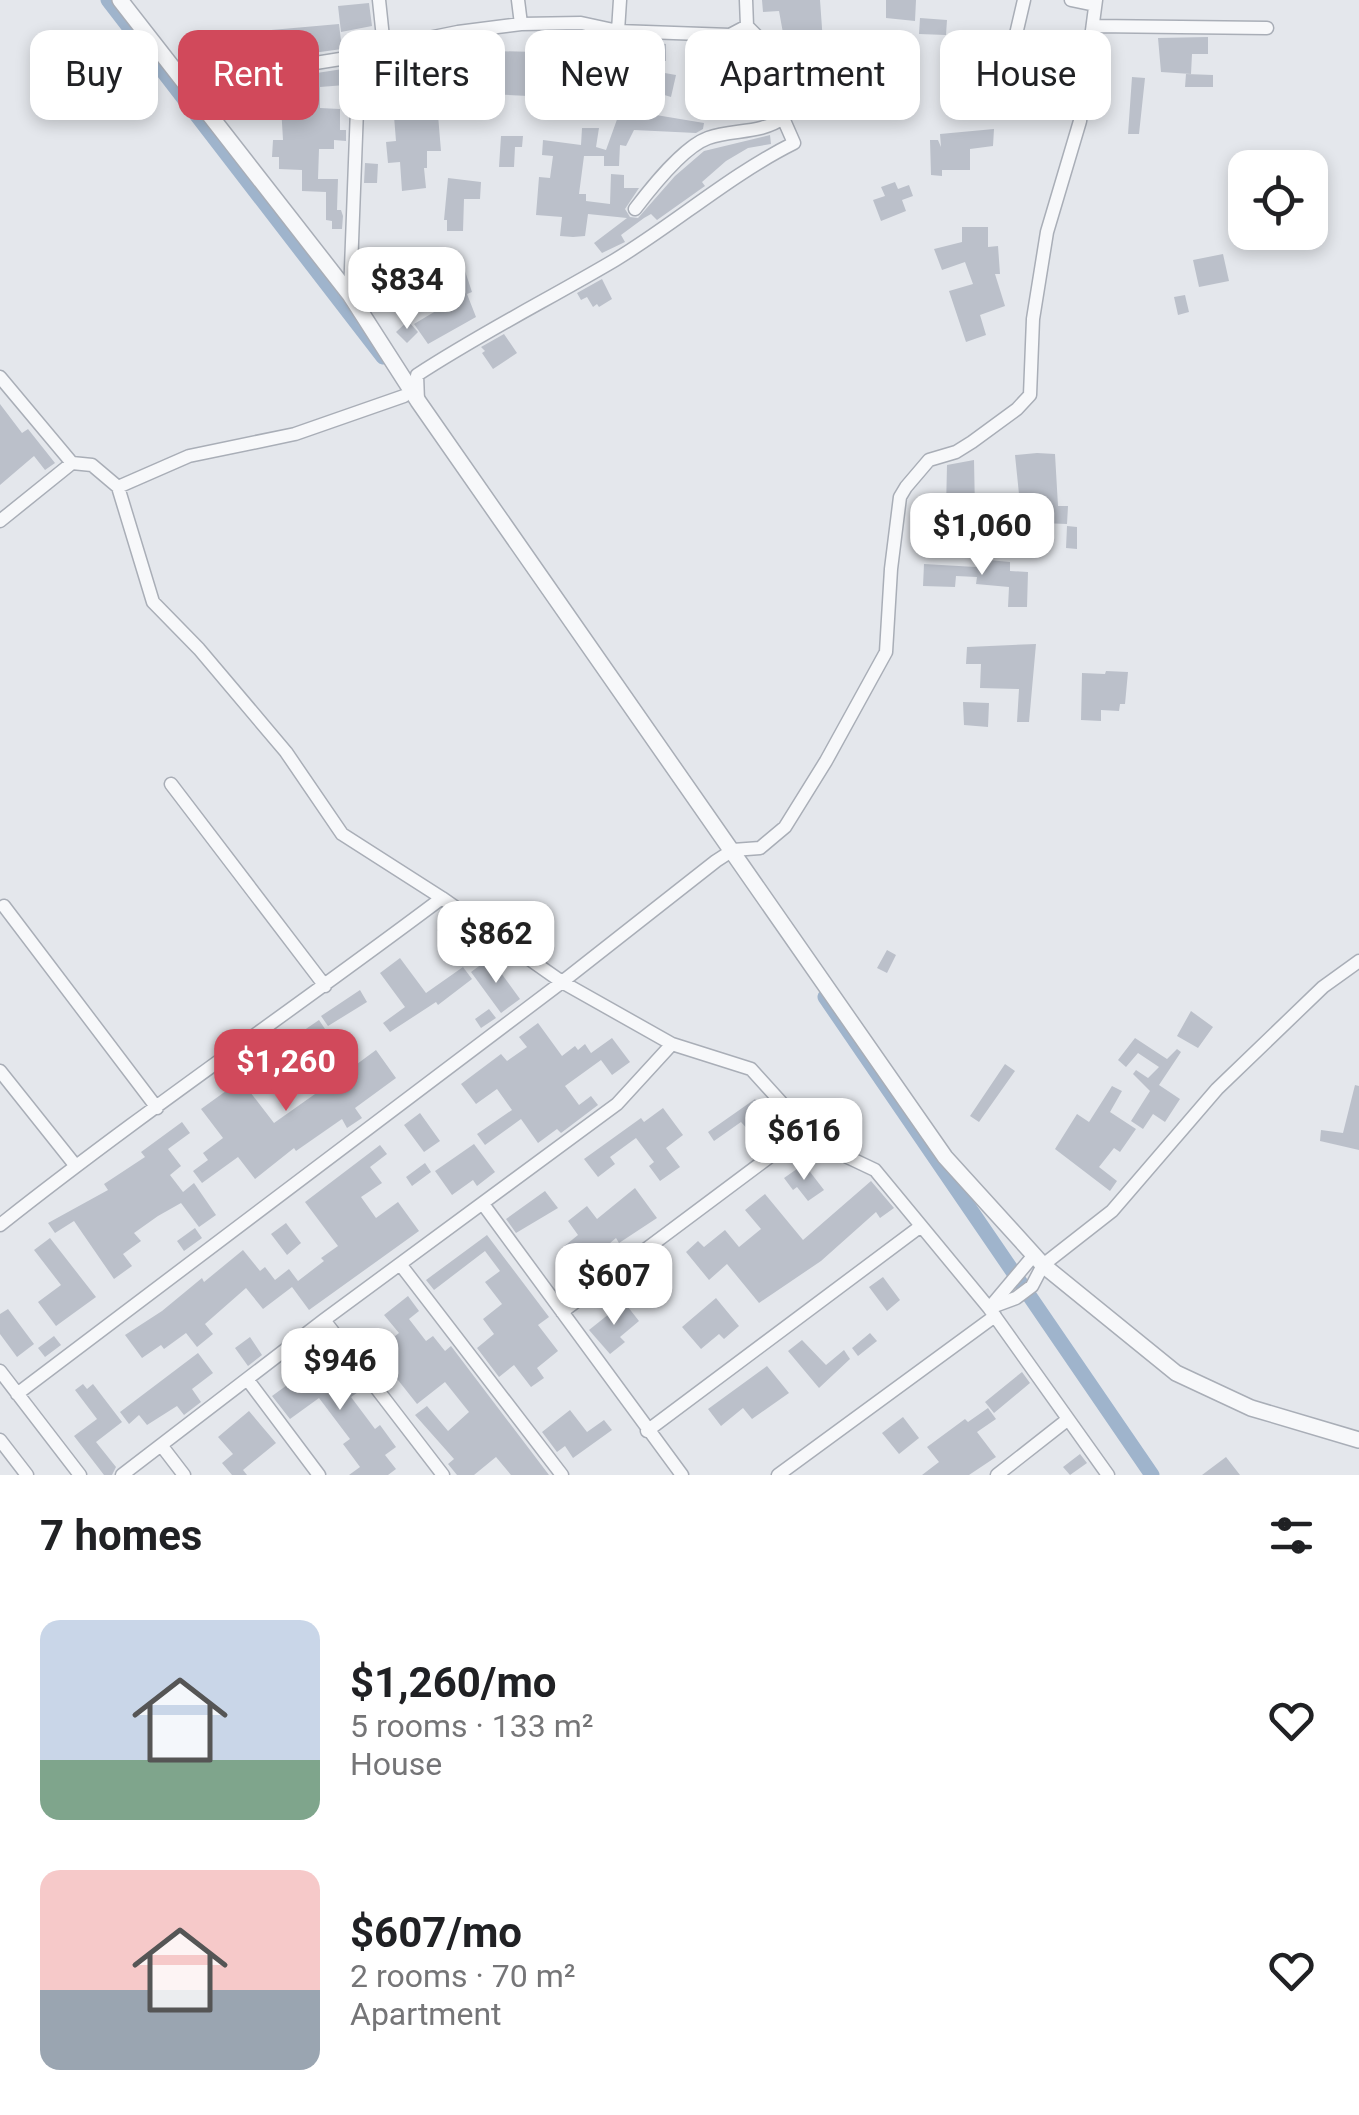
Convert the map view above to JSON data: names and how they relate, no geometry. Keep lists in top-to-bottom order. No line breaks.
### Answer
{"page":{"chip":["Buy","Rent","Filters","New","Apartment","House"],"price":["$834","$1,060","$862","$1,260","$616","$607","$946"],"heading":"7 homes","list":[{"name":"$1,260/mo","note":"5 rooms · 133 m² · House"},{"name":"$607/mo","note":"2 rooms · 70 m² · Apartment"}]}}
